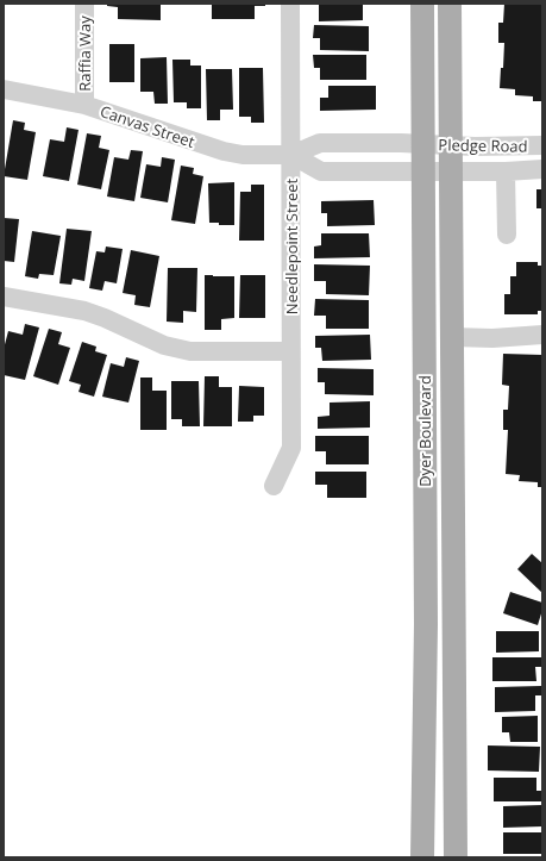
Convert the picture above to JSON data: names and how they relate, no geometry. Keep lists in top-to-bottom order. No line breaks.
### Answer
{"streets":{"main road":["Dyer Boulevard"],"street":["Raffia Way","Canvas Street","Pledge Road","Needlepoint Street"]},"crossings":[["Raffia Way","Canvas Street"],["Canvas Street","Pledge Road"],["Canvas Street","Needlepoint Street"],["Canvas Street","Dyer Boulevard"],["Pledge Road","Dyer Boulevard"]]}
